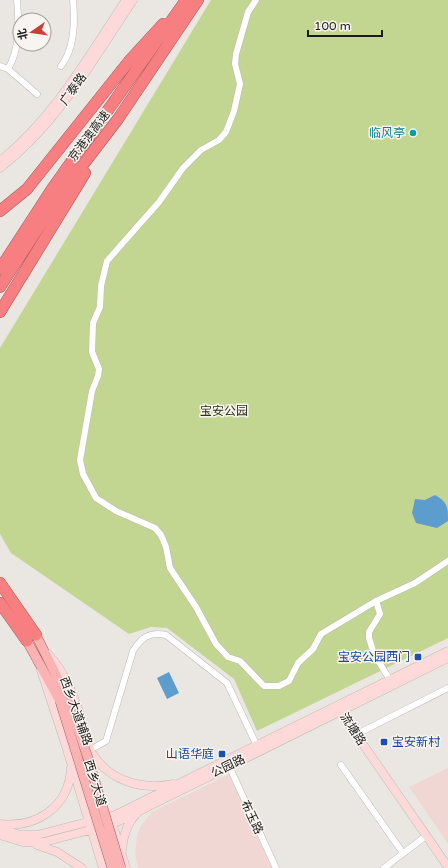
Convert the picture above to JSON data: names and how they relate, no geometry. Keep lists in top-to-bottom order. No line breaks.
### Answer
{"streets":{"highway":["京港澳高速"],"main road":["广泰路","西乡大道辅路","流塘路","公园路","西乡大道"],"street":["布玉路"]},"crossings":[["西乡大道辅路","公园路"],["西乡大道辅路","西乡大道"],["流塘路","公园路"],["公园路","布玉路"]],"parks":["宝安公园"],"places":{"other":["临风亭"],"transit":["宝安公园西门","宝安新村","山语华庭"]},"scale_bar":"100 m","north":"left"}
